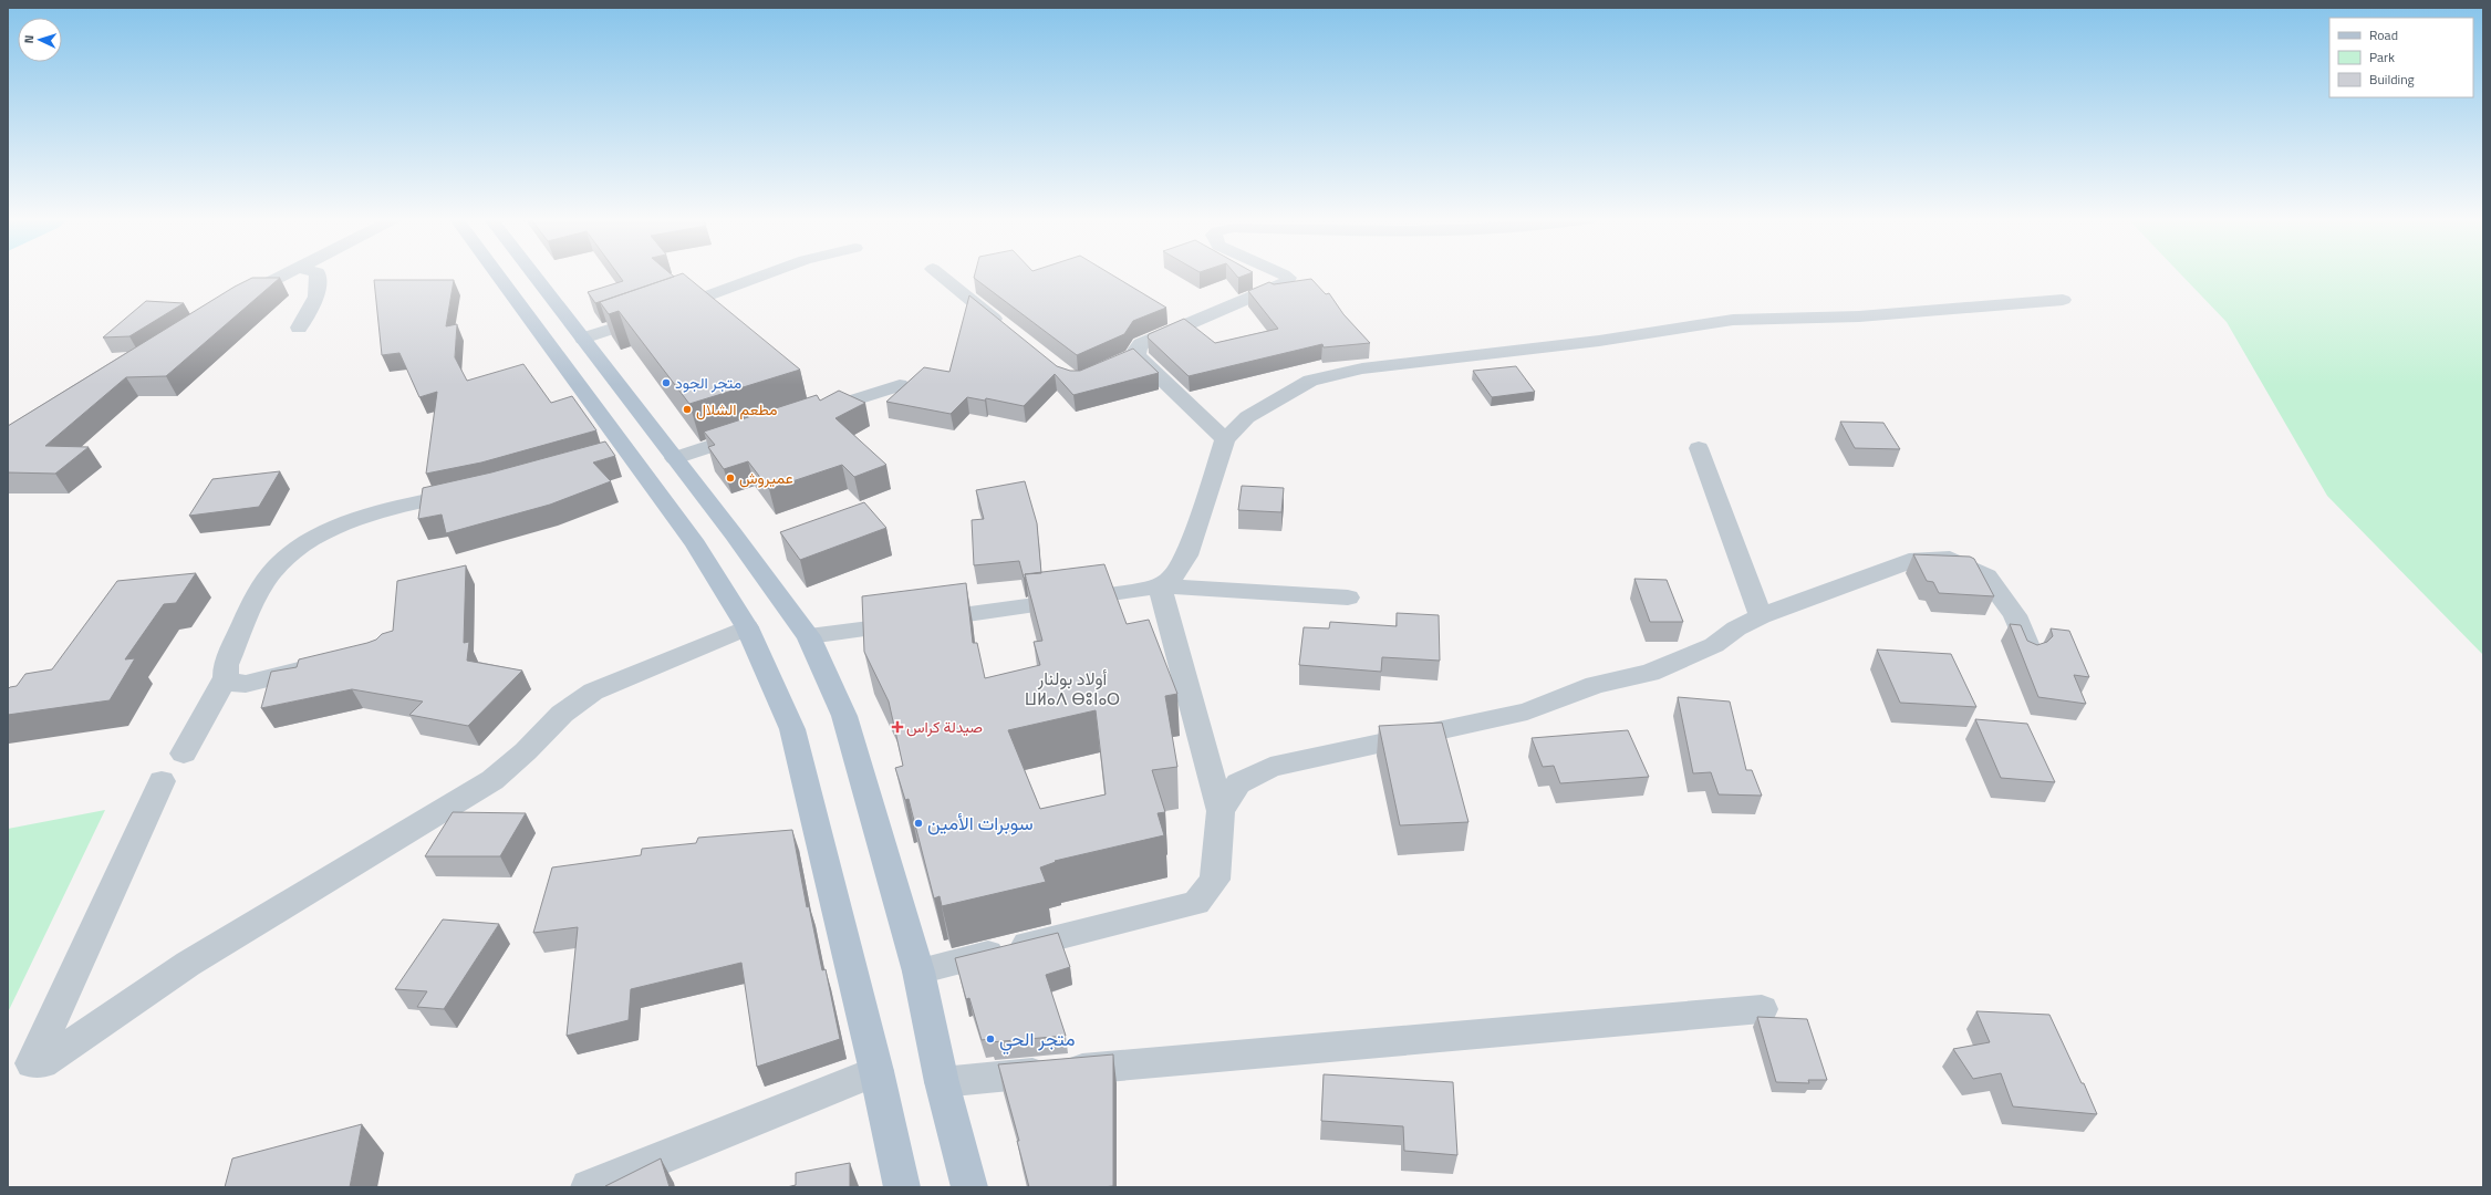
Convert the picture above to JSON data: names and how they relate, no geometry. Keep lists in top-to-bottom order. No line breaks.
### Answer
{"districts":["أولاد بولنار ⵡⵍⴰⴷ ⴱⵓⵏⴰⵔ"],"places":{"other":["متجر الجود","مطعم الشلال","عميروش","سوبرات الأمين","متجر الحي"],"health":["صيدلة كراس"]},"legend":["Road","Park","Building"],"north":"left"}
